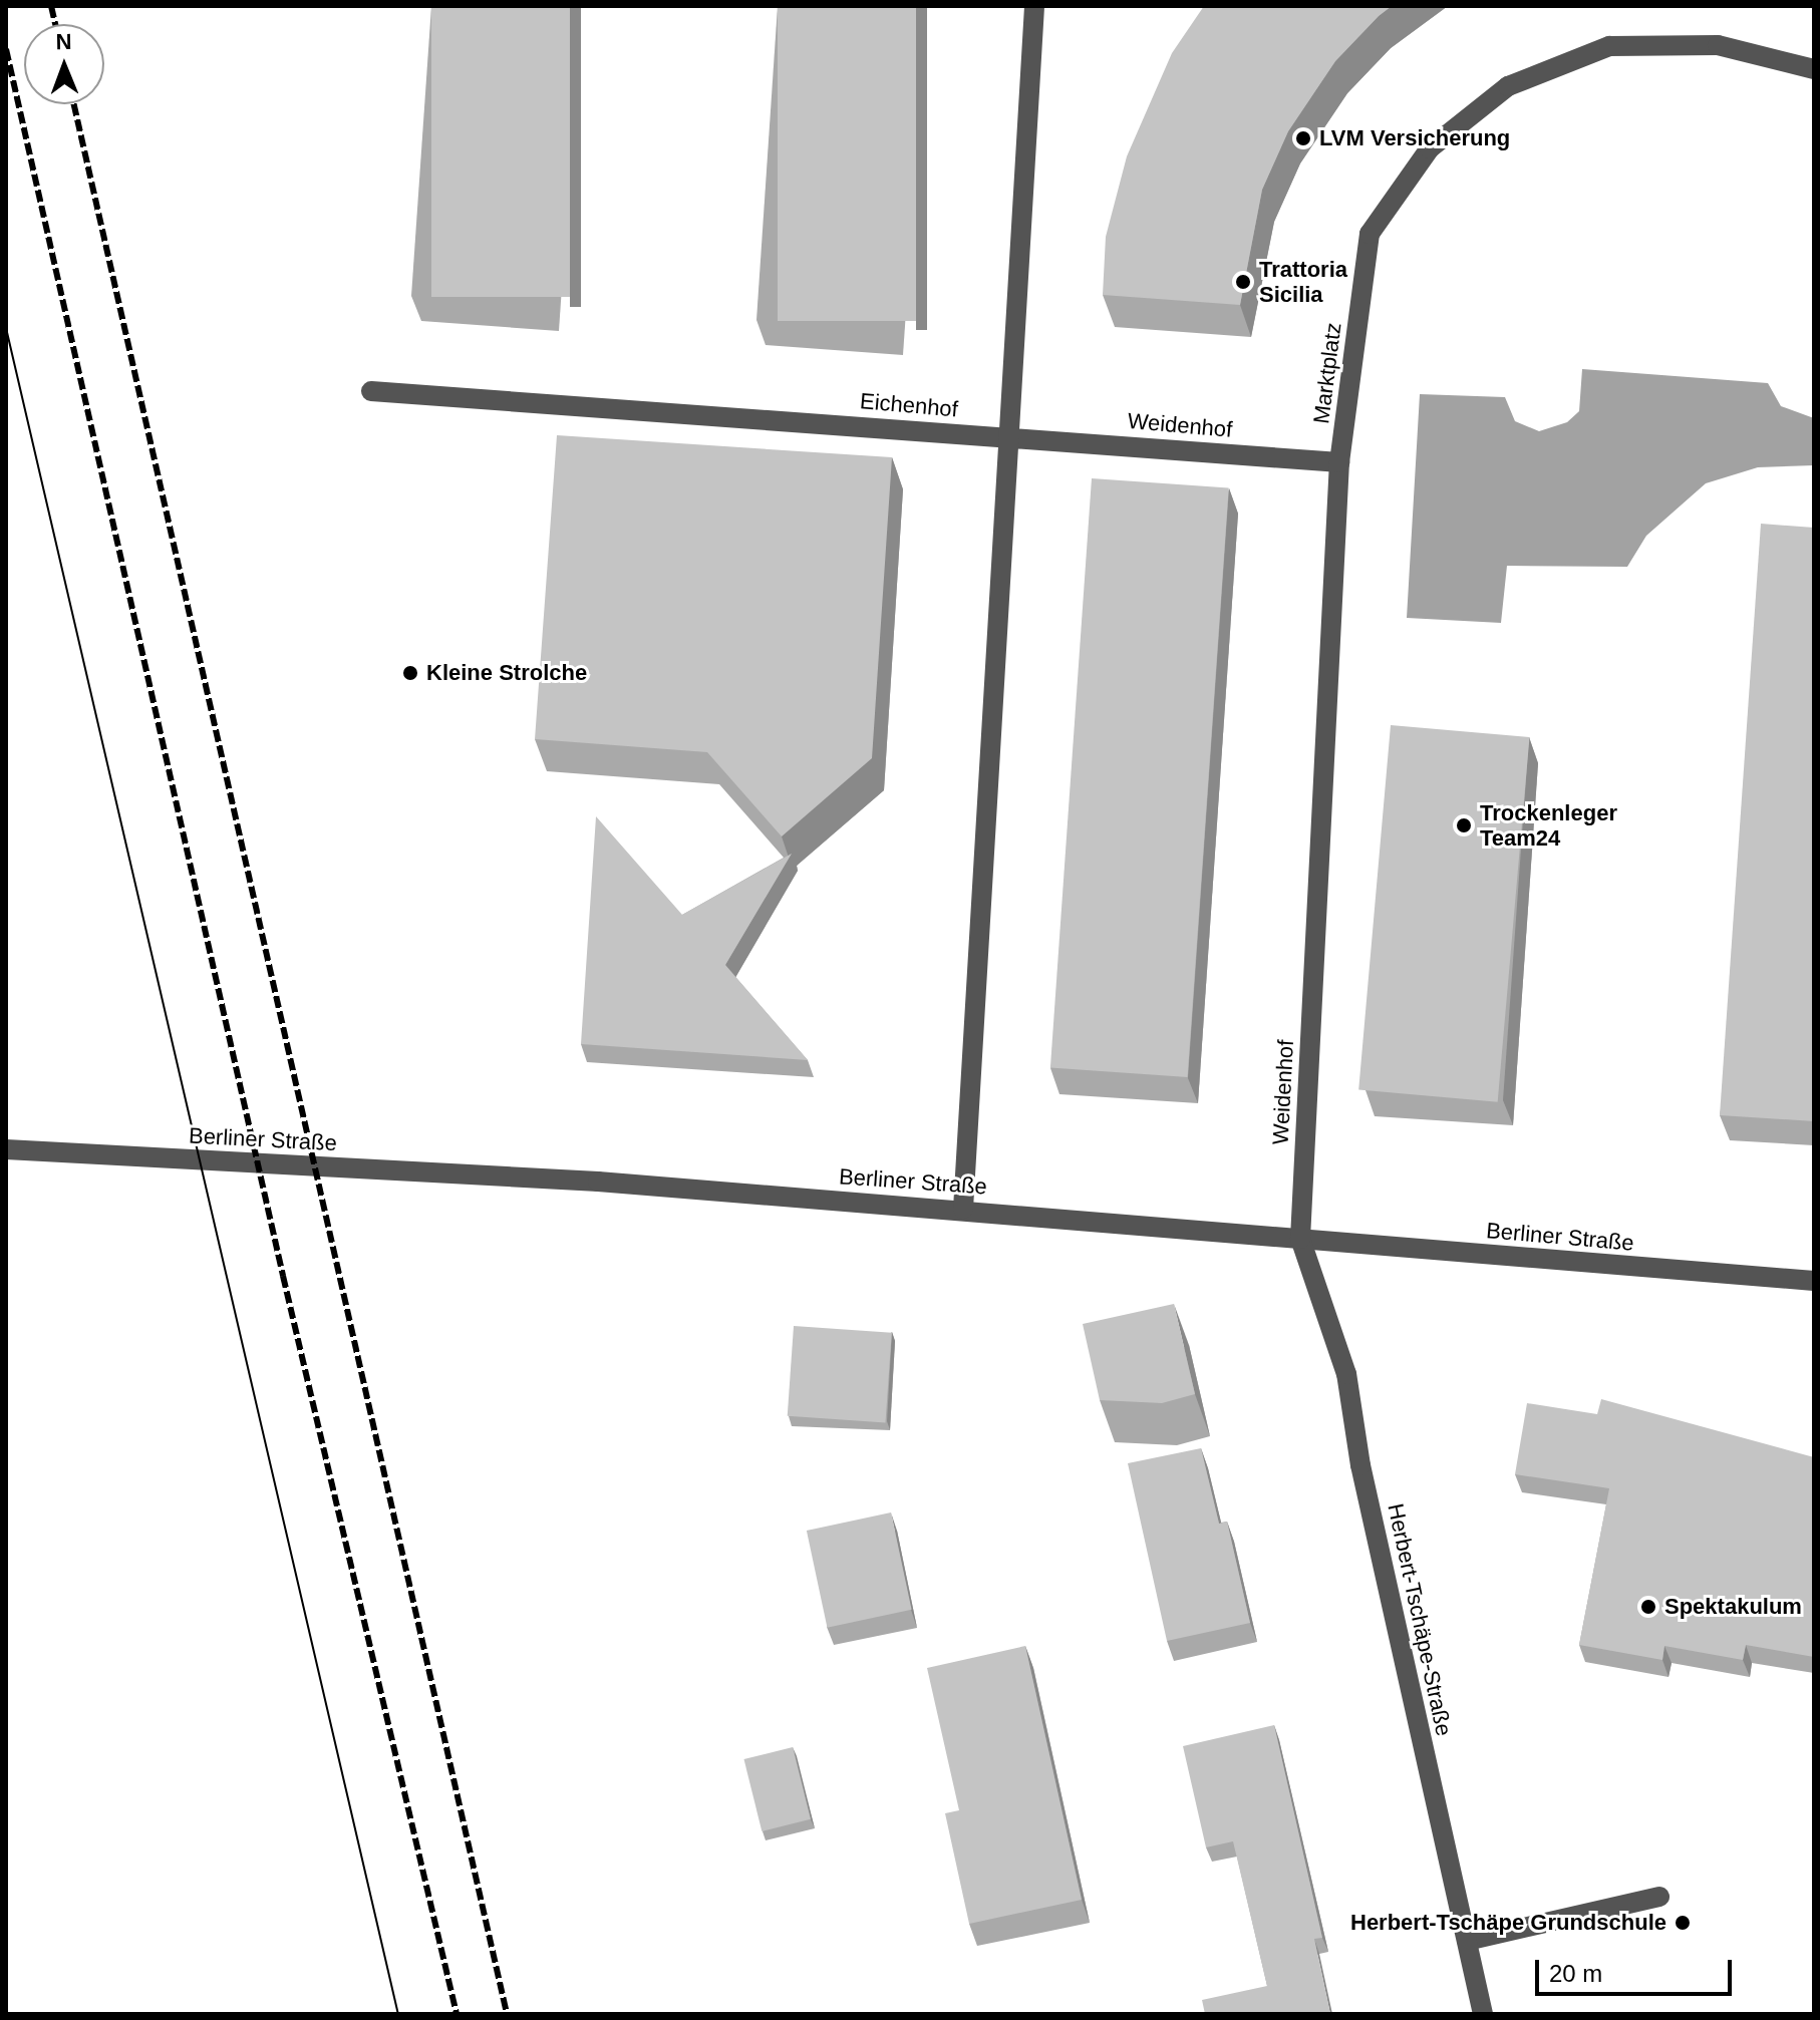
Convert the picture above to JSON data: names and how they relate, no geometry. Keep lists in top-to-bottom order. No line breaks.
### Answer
{"streets":{"street":["Marktplatz","Eichenhof","Weidenhof","Berliner Straße","Herbert-Tschäpe-Straße"]},"crossings":[["Marktplatz","Weidenhof"],["Eichenhof","Weidenhof"],["Weidenhof","Berliner Straße"],["Weidenhof","Herbert-Tschäpe-Straße"],["Berliner Straße","Herbert-Tschäpe-Straße"]],"places":["LVM Versicherung","Trattoria Sicilia","Kleine Strolche","Trockenleger Team24","Spektakulum","Herbert-Tschäpe Grundschule"],"scale_bar":"20 m","north":"top"}
